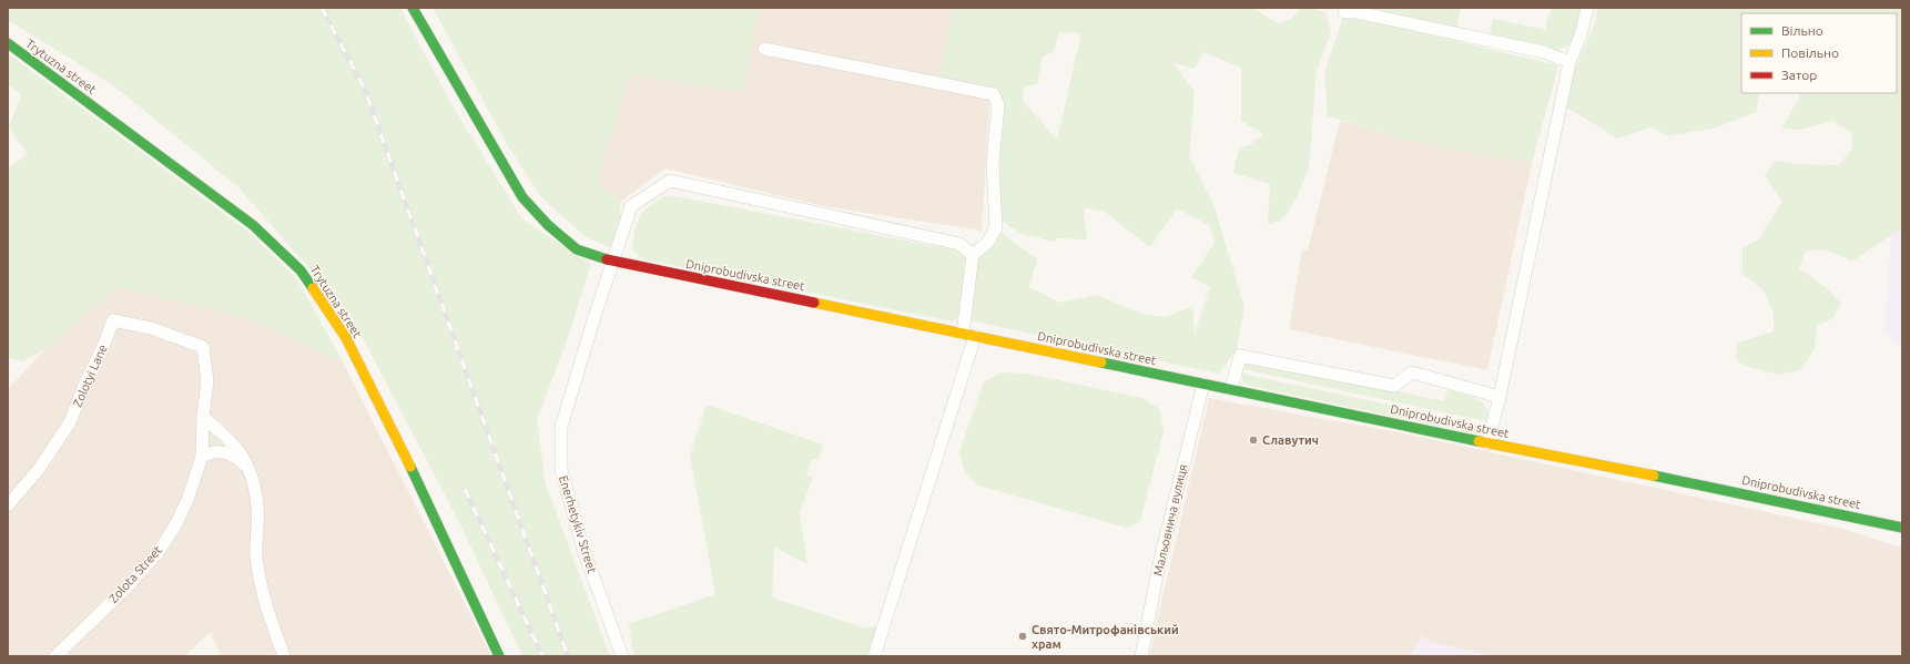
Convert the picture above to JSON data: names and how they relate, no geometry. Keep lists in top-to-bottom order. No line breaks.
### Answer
{"streets":{"street":["Trytuzna street","Dniprobudivska street","Zolotyi Lane","Мальовнича вулиця","Enerhetykiv Street","Zolota Street"]},"crossings":[["Dniprobudivska street","Мальовнича вулиця"],["Dniprobudivska street","Enerhetykiv Street"],["Zolotyi Lane","Zolota Street"]],"places":["Славутич","Свято-Митрофанівський храм"],"legend":["Вільно","Повільно","Затор"]}
